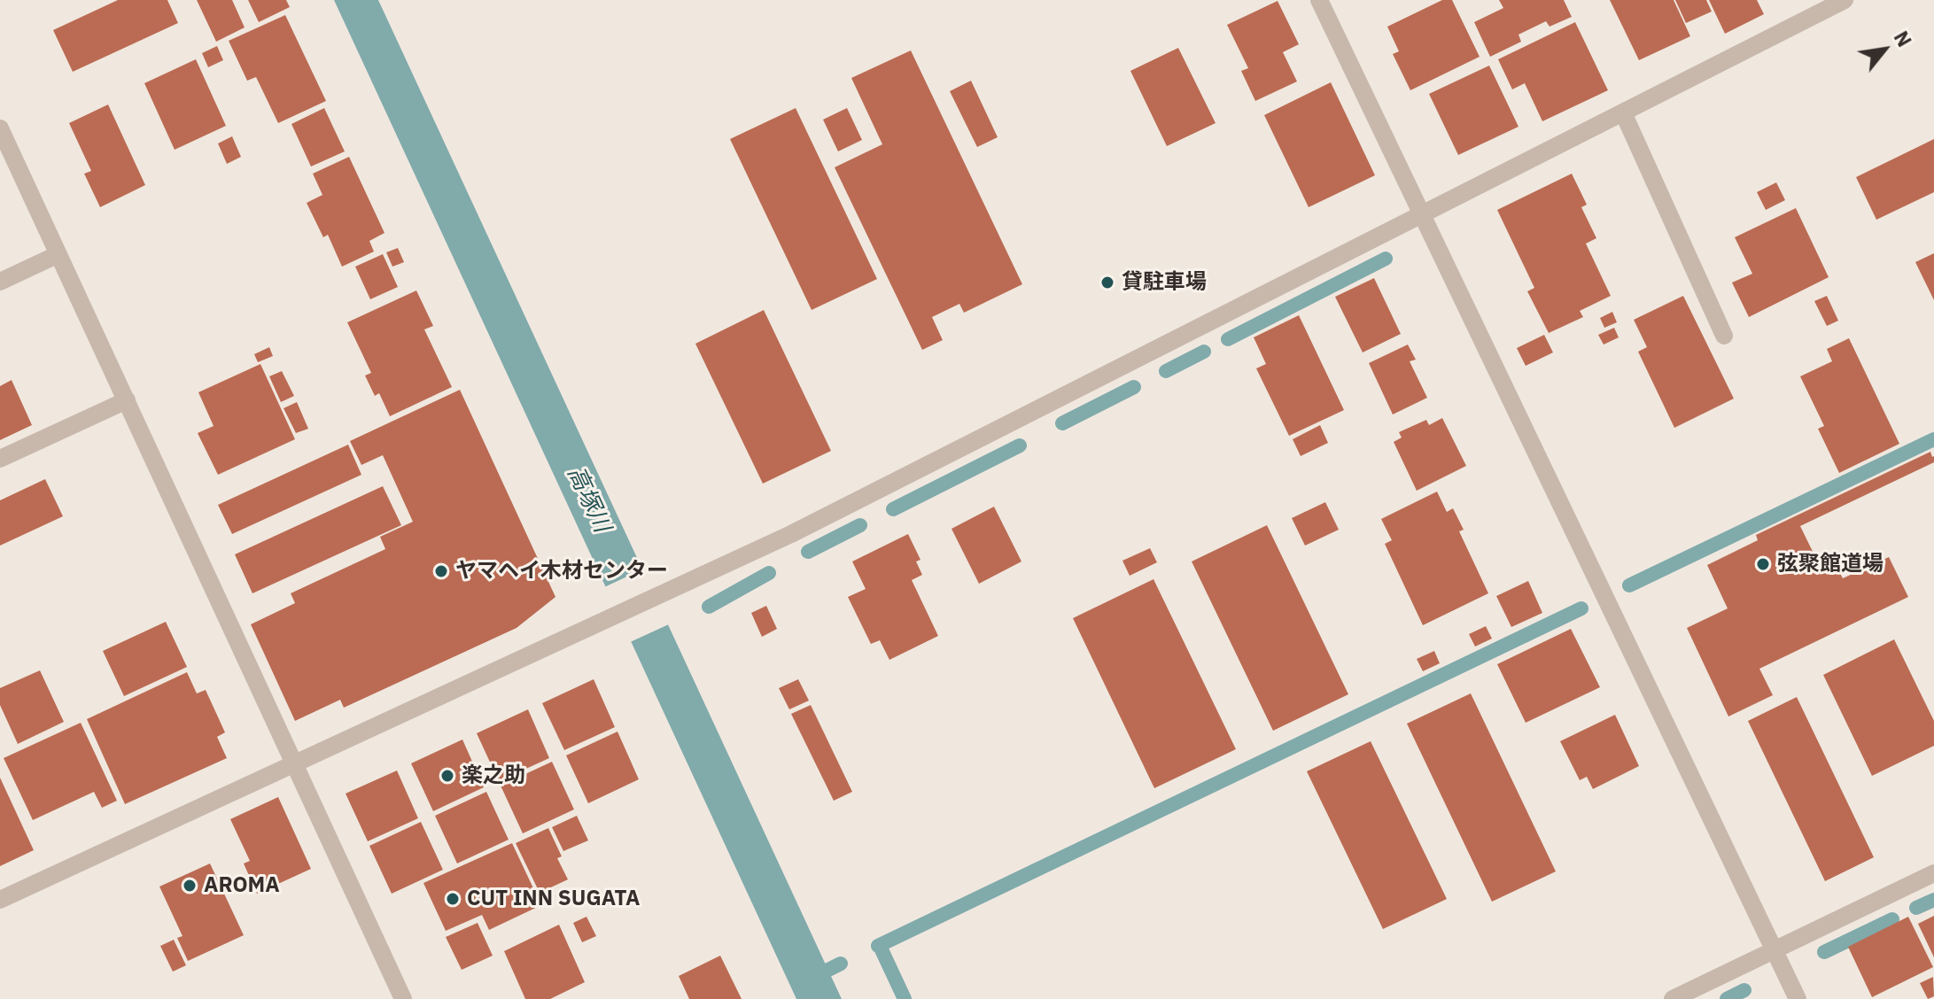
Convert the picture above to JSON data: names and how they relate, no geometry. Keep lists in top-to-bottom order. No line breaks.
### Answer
{"water":["高塚川"],"places":["貸駐車場","弦聚館道場","ヤマヘイ木材センター","楽之助","AROMA","CUT INN SUGATA"],"north":"top right"}
